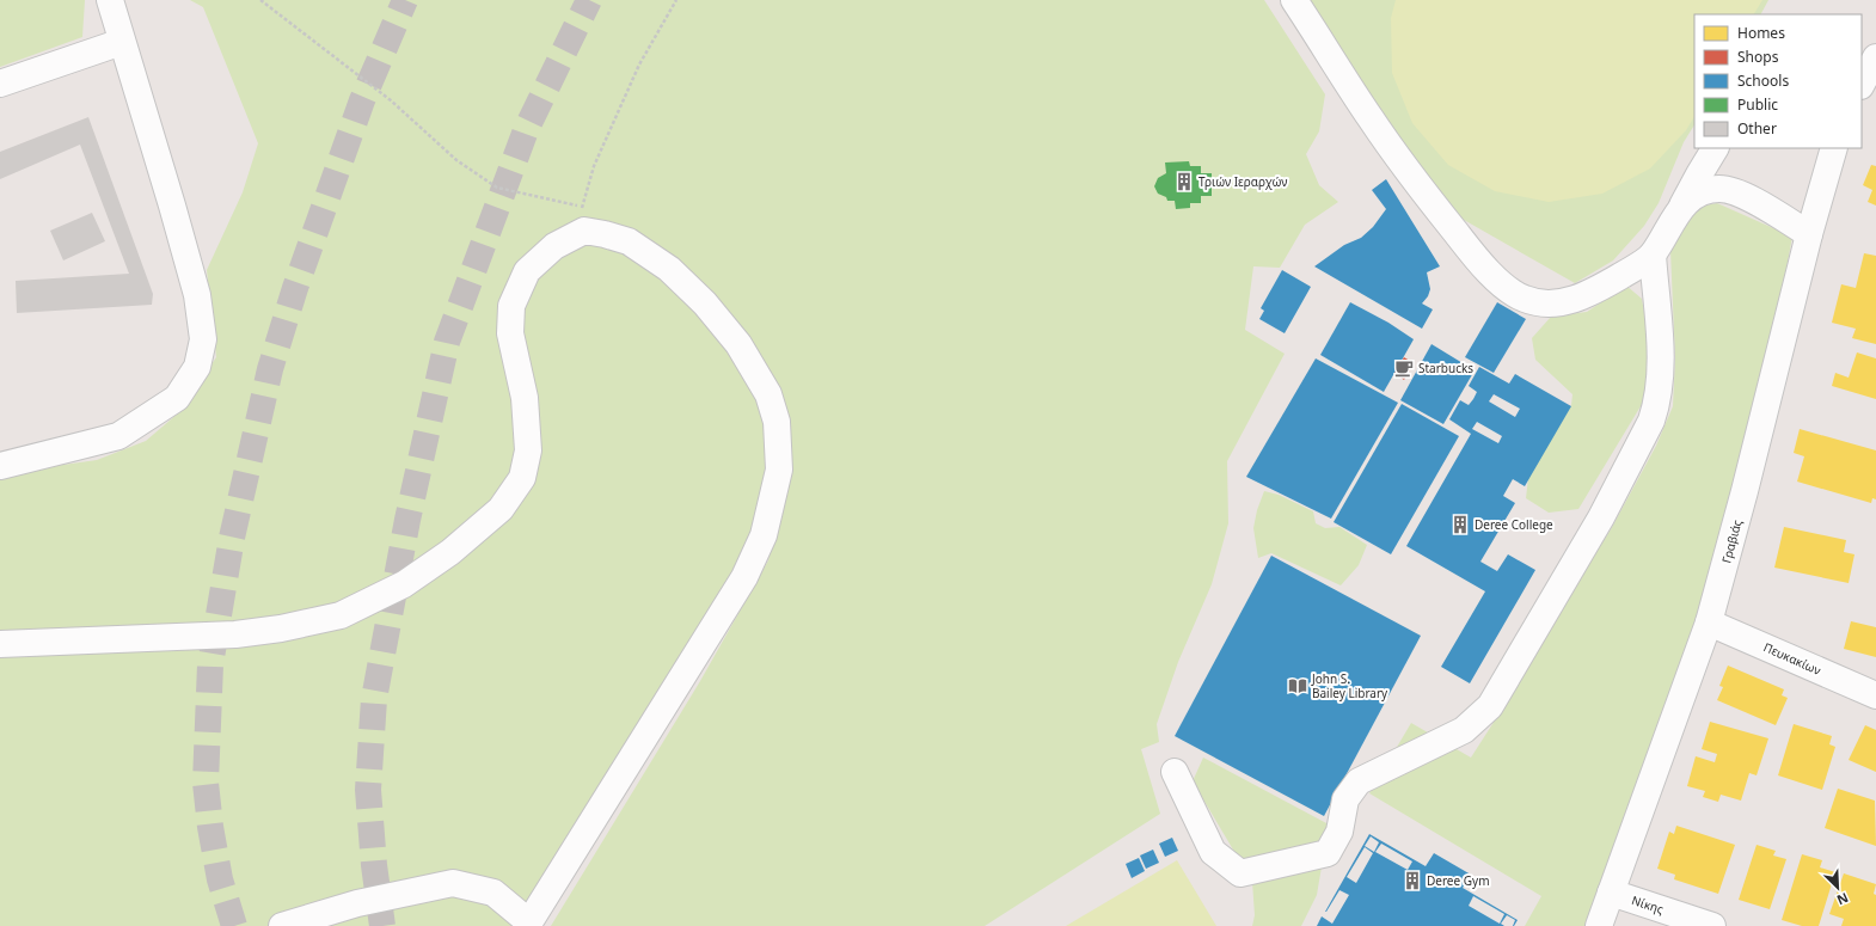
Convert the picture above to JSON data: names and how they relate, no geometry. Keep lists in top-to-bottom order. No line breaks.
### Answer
{"streets":{"street":["Γραβιάς","Πευκακίων","Νίκης"]},"crossings":[["Γραβιάς","Πευκακίων"],["Γραβιάς","Νίκης"]],"places":{"building":["Τριών Ιεραρχών","Deree College","Deree Gym"],"cafe":["Starbucks"],"library":["John S. Bailey Library"]},"legend":["Homes","Shops","Schools","Public","Other"],"north":"bottom right"}
